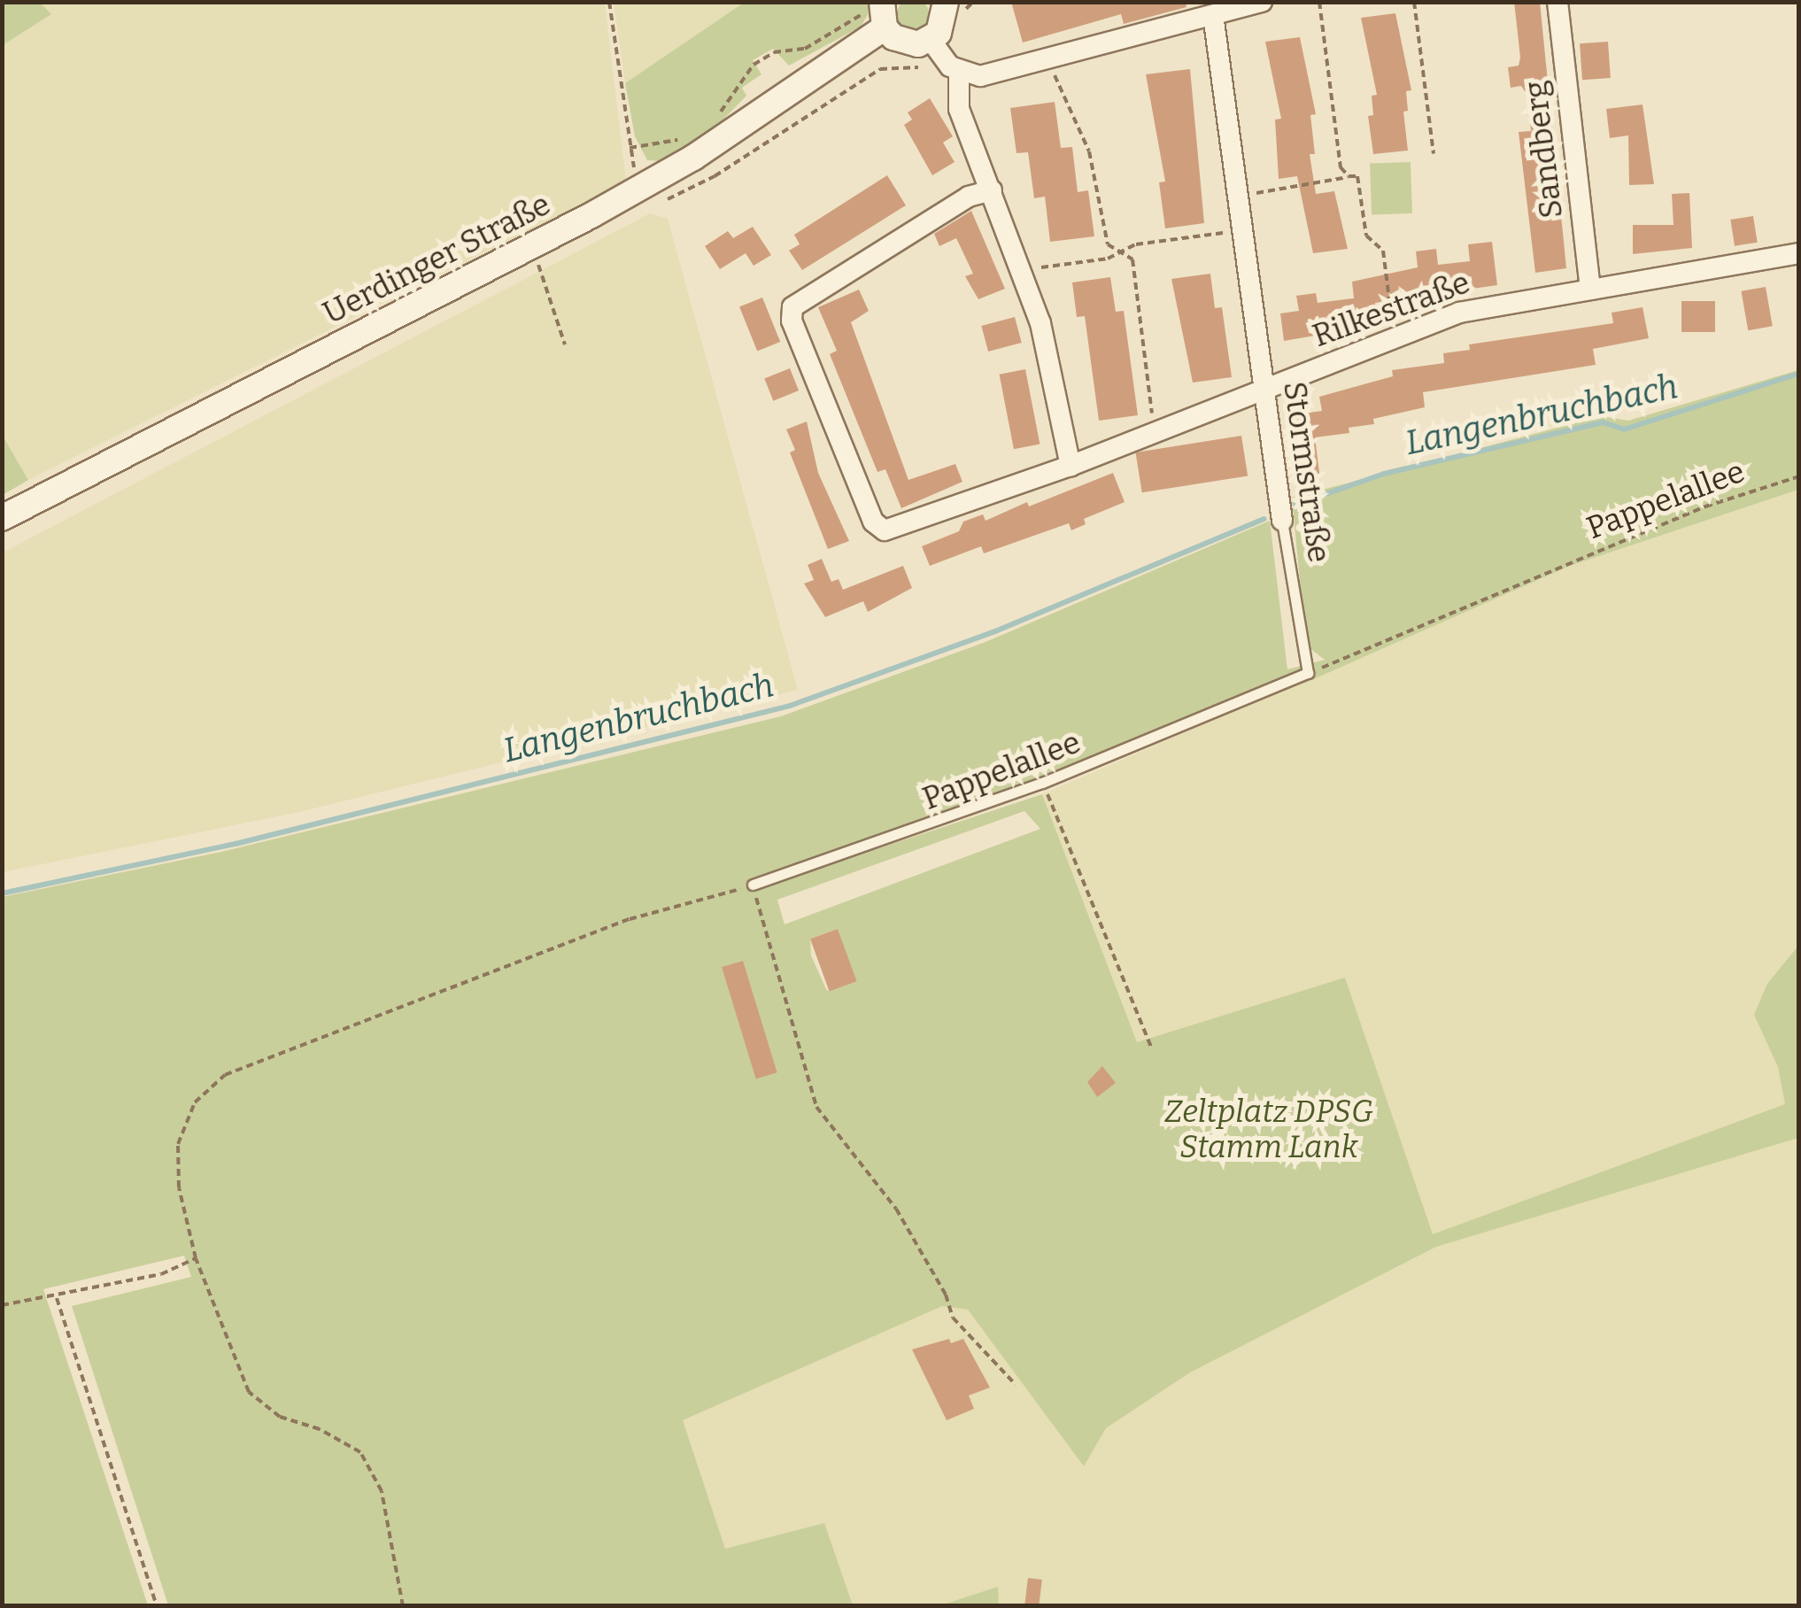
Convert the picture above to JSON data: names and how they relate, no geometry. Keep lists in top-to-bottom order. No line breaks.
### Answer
{"streets":{"street":["Sandberg","Uerdinger Straße","Rilkestraße","Stormstraße"],"lane":["Pappelallee"]},"crossings":[["Sandberg","Rilkestraße"],["Rilkestraße","Stormstraße"],["Stormstraße","Pappelallee"]],"water":["Langenbruchbach"],"parks":["Zeltplatz DPSG Stamm Lank"]}
